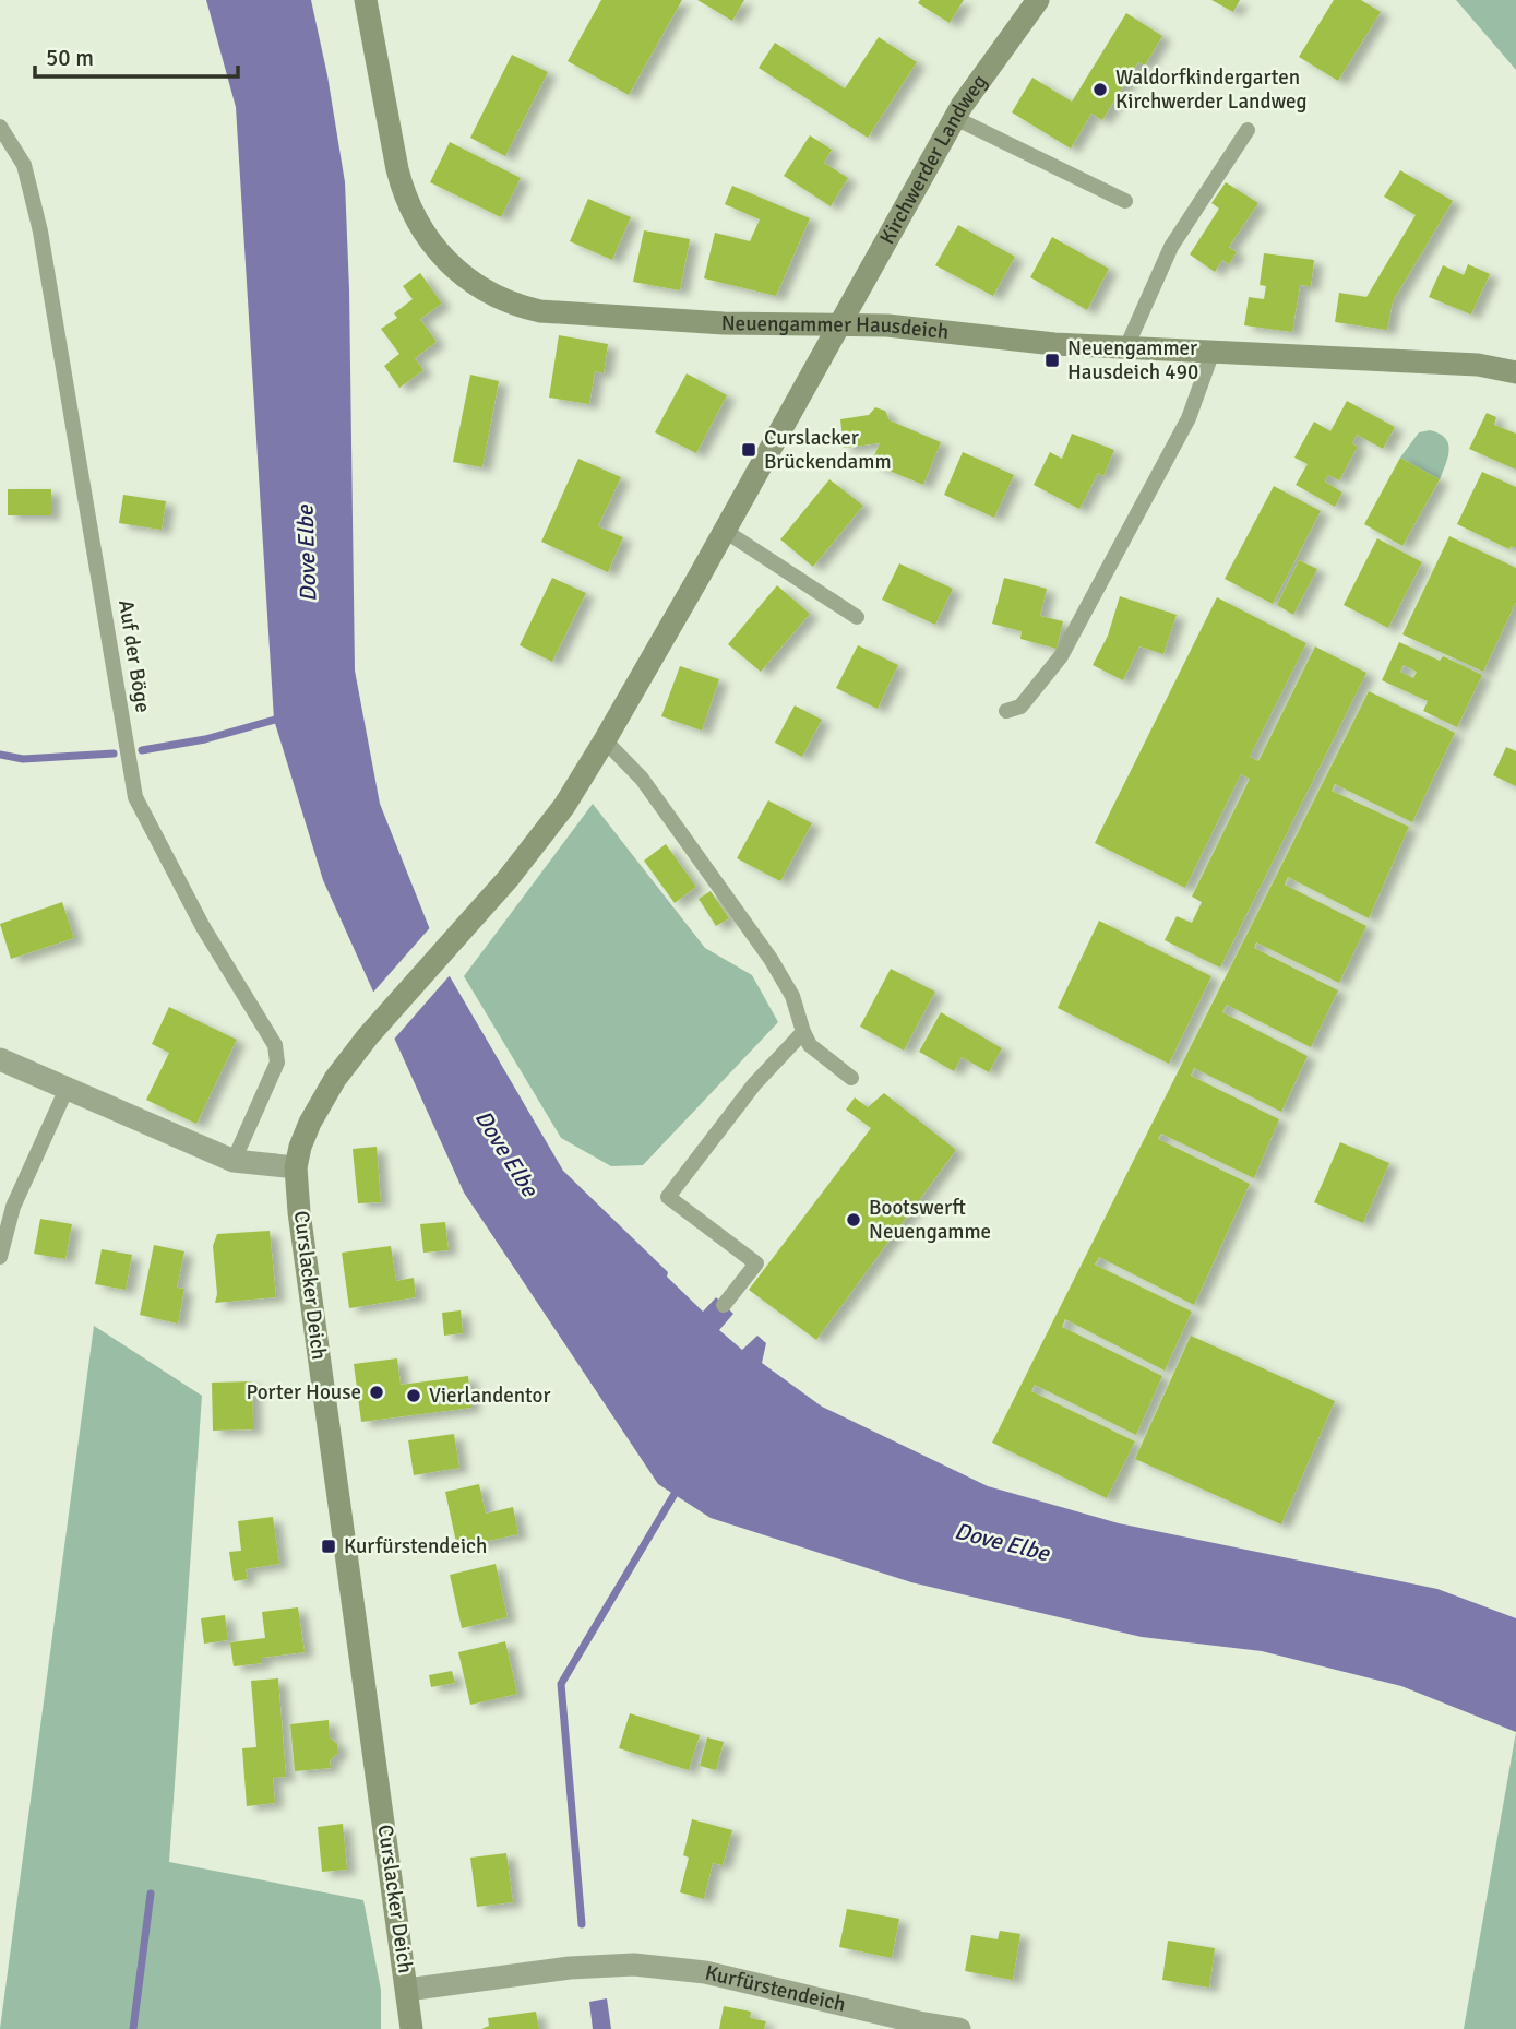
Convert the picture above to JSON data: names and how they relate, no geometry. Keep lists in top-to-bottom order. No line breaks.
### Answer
{"streets":{"street":["Kirchwerder Landweg","Neuengammer Hausdeich","Curslacker Deich","Kurfürstendeich"],"lane":["Auf der Böge"]},"crossings":[["Kirchwerder Landweg","Neuengammer Hausdeich"],["Curslacker Deich","Kurfürstendeich"]],"water":["Dove Elbe"],"places":{"other":["Waldorfkindergarten Kirchwerder Landweg","Bootswerft Neuengamme","Porter House","Vierlandentor"],"transit":["Neuengammer Hausdeich 490","Curslacker Brückendamm","Kurfürstendeich"]},"scale_bar":"50 m"}
